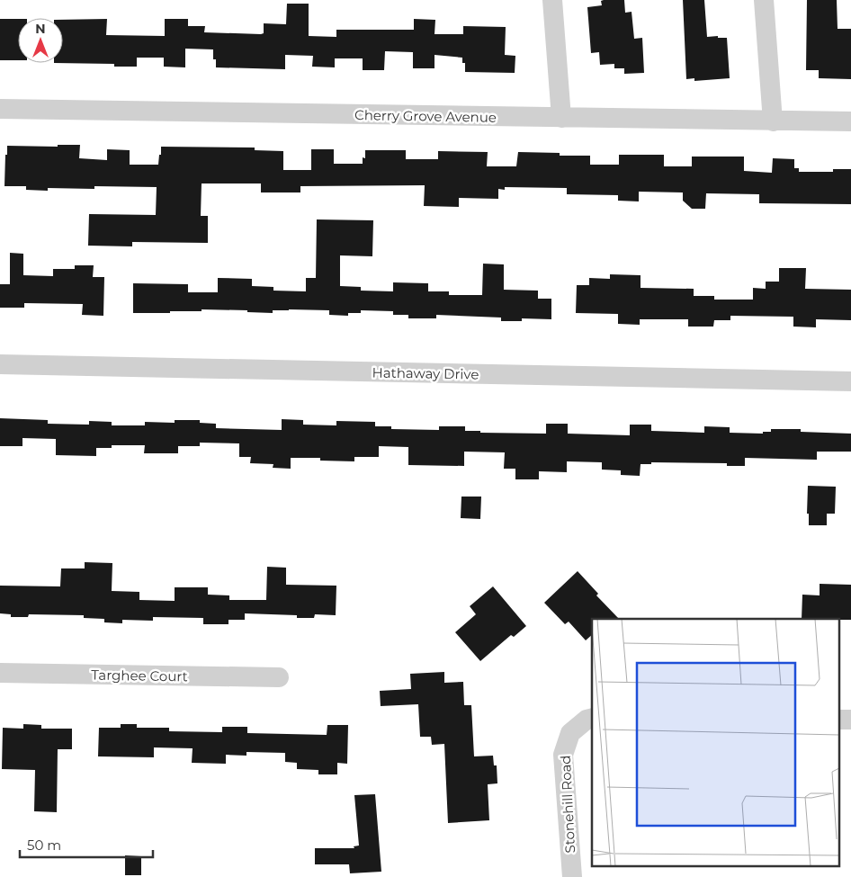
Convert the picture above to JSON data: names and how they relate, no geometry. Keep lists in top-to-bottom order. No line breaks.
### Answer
{"streets":{"street":["Cherry Grove Avenue","Hathaway Drive","Targhee Court","Stonehill Road"]},"scale_bar":"50 m","north":"top"}
